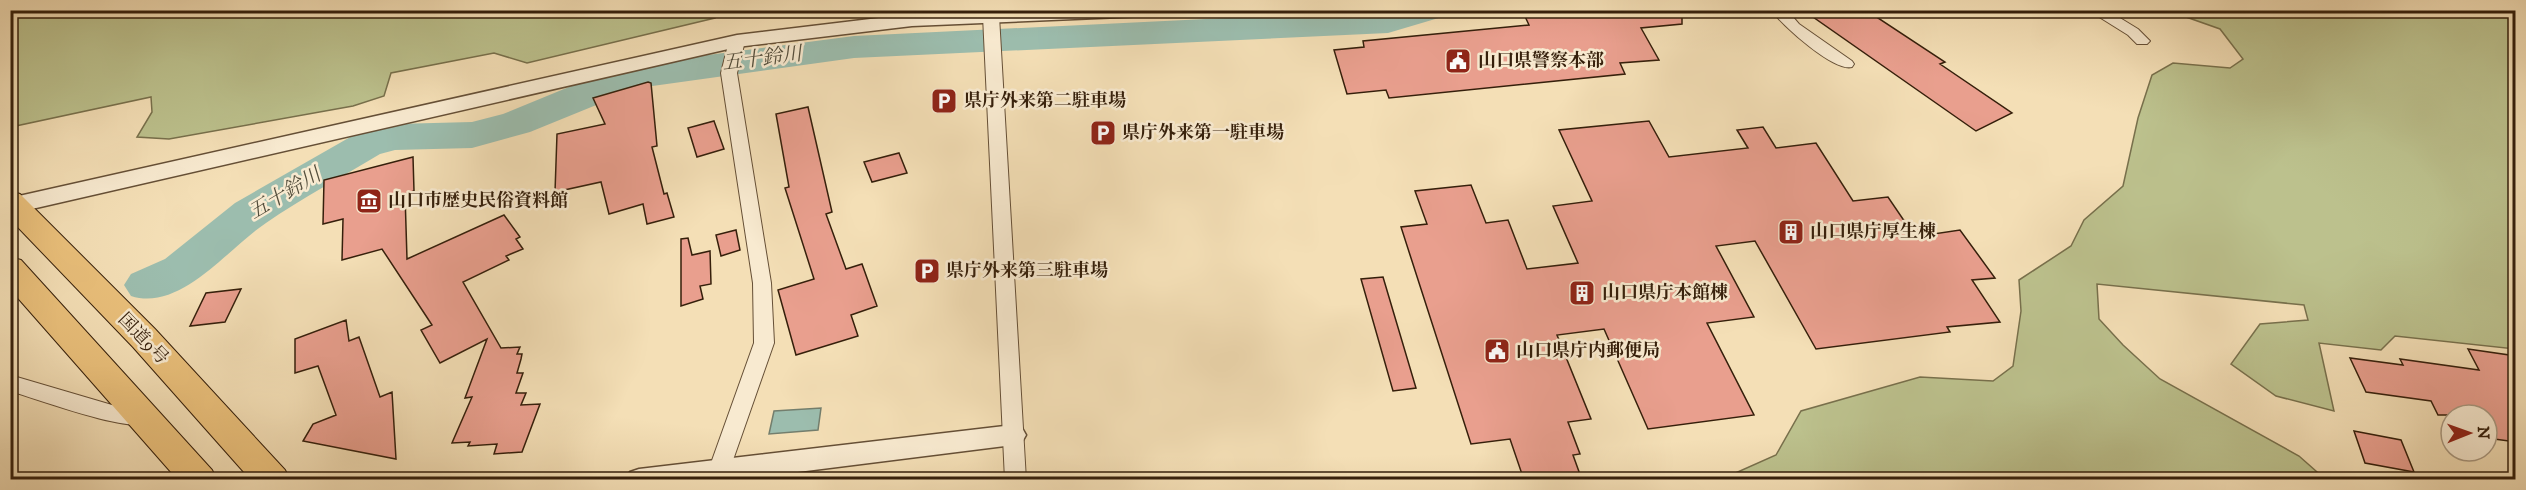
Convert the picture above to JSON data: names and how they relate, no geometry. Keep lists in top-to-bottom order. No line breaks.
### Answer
{"streets":{"highway":["国道9号"]},"water":["五十鈴川"],"places":{"public building":["山口県警察本部","山口県庁内郵便局"],"parking":["県庁外来第二駐車場","県庁外来第一駐車場","県庁外来第三駐車場"],"museum":["山口市歴史民俗資料館"],"building":["山口県庁厚生棟","山口県庁本館棟"]},"north":"right"}
